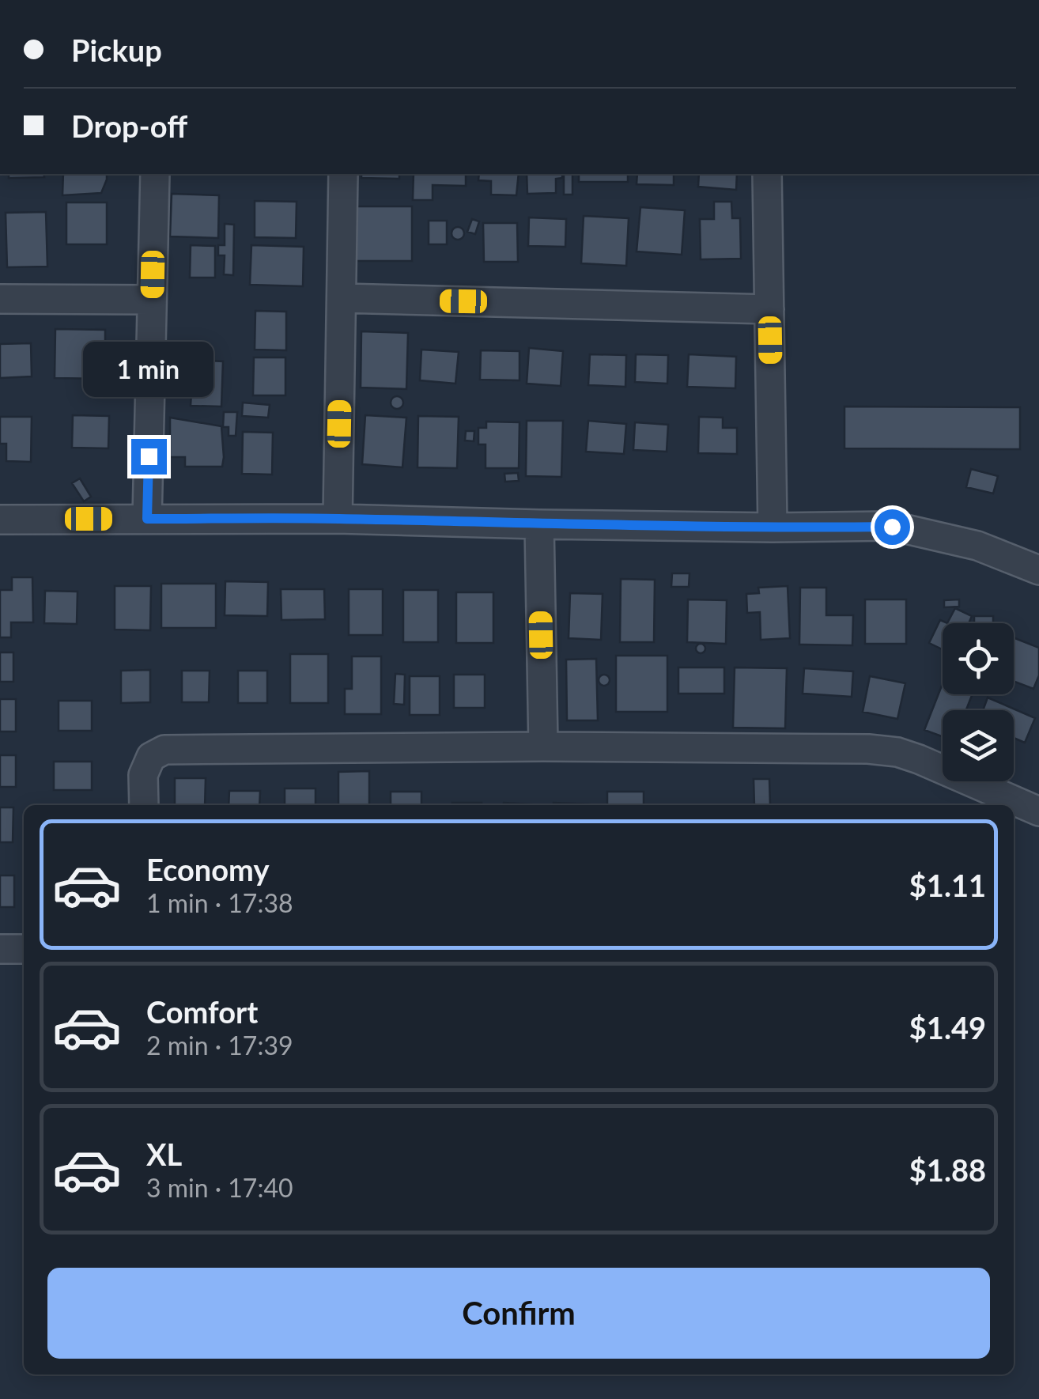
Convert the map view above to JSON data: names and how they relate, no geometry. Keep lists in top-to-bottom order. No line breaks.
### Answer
{"page":{"banner":["Pickup","Drop-off"],"bubble":"1 min","list":[{"name":"Economy","note":"1 min · 17:38","value":"$1.11"},{"name":"Comfort","note":"2 min · 17:39","value":"$1.49"},{"name":"XL","note":"3 min · 17:40","value":"$1.88"}],"buttons":"Confirm"}}
